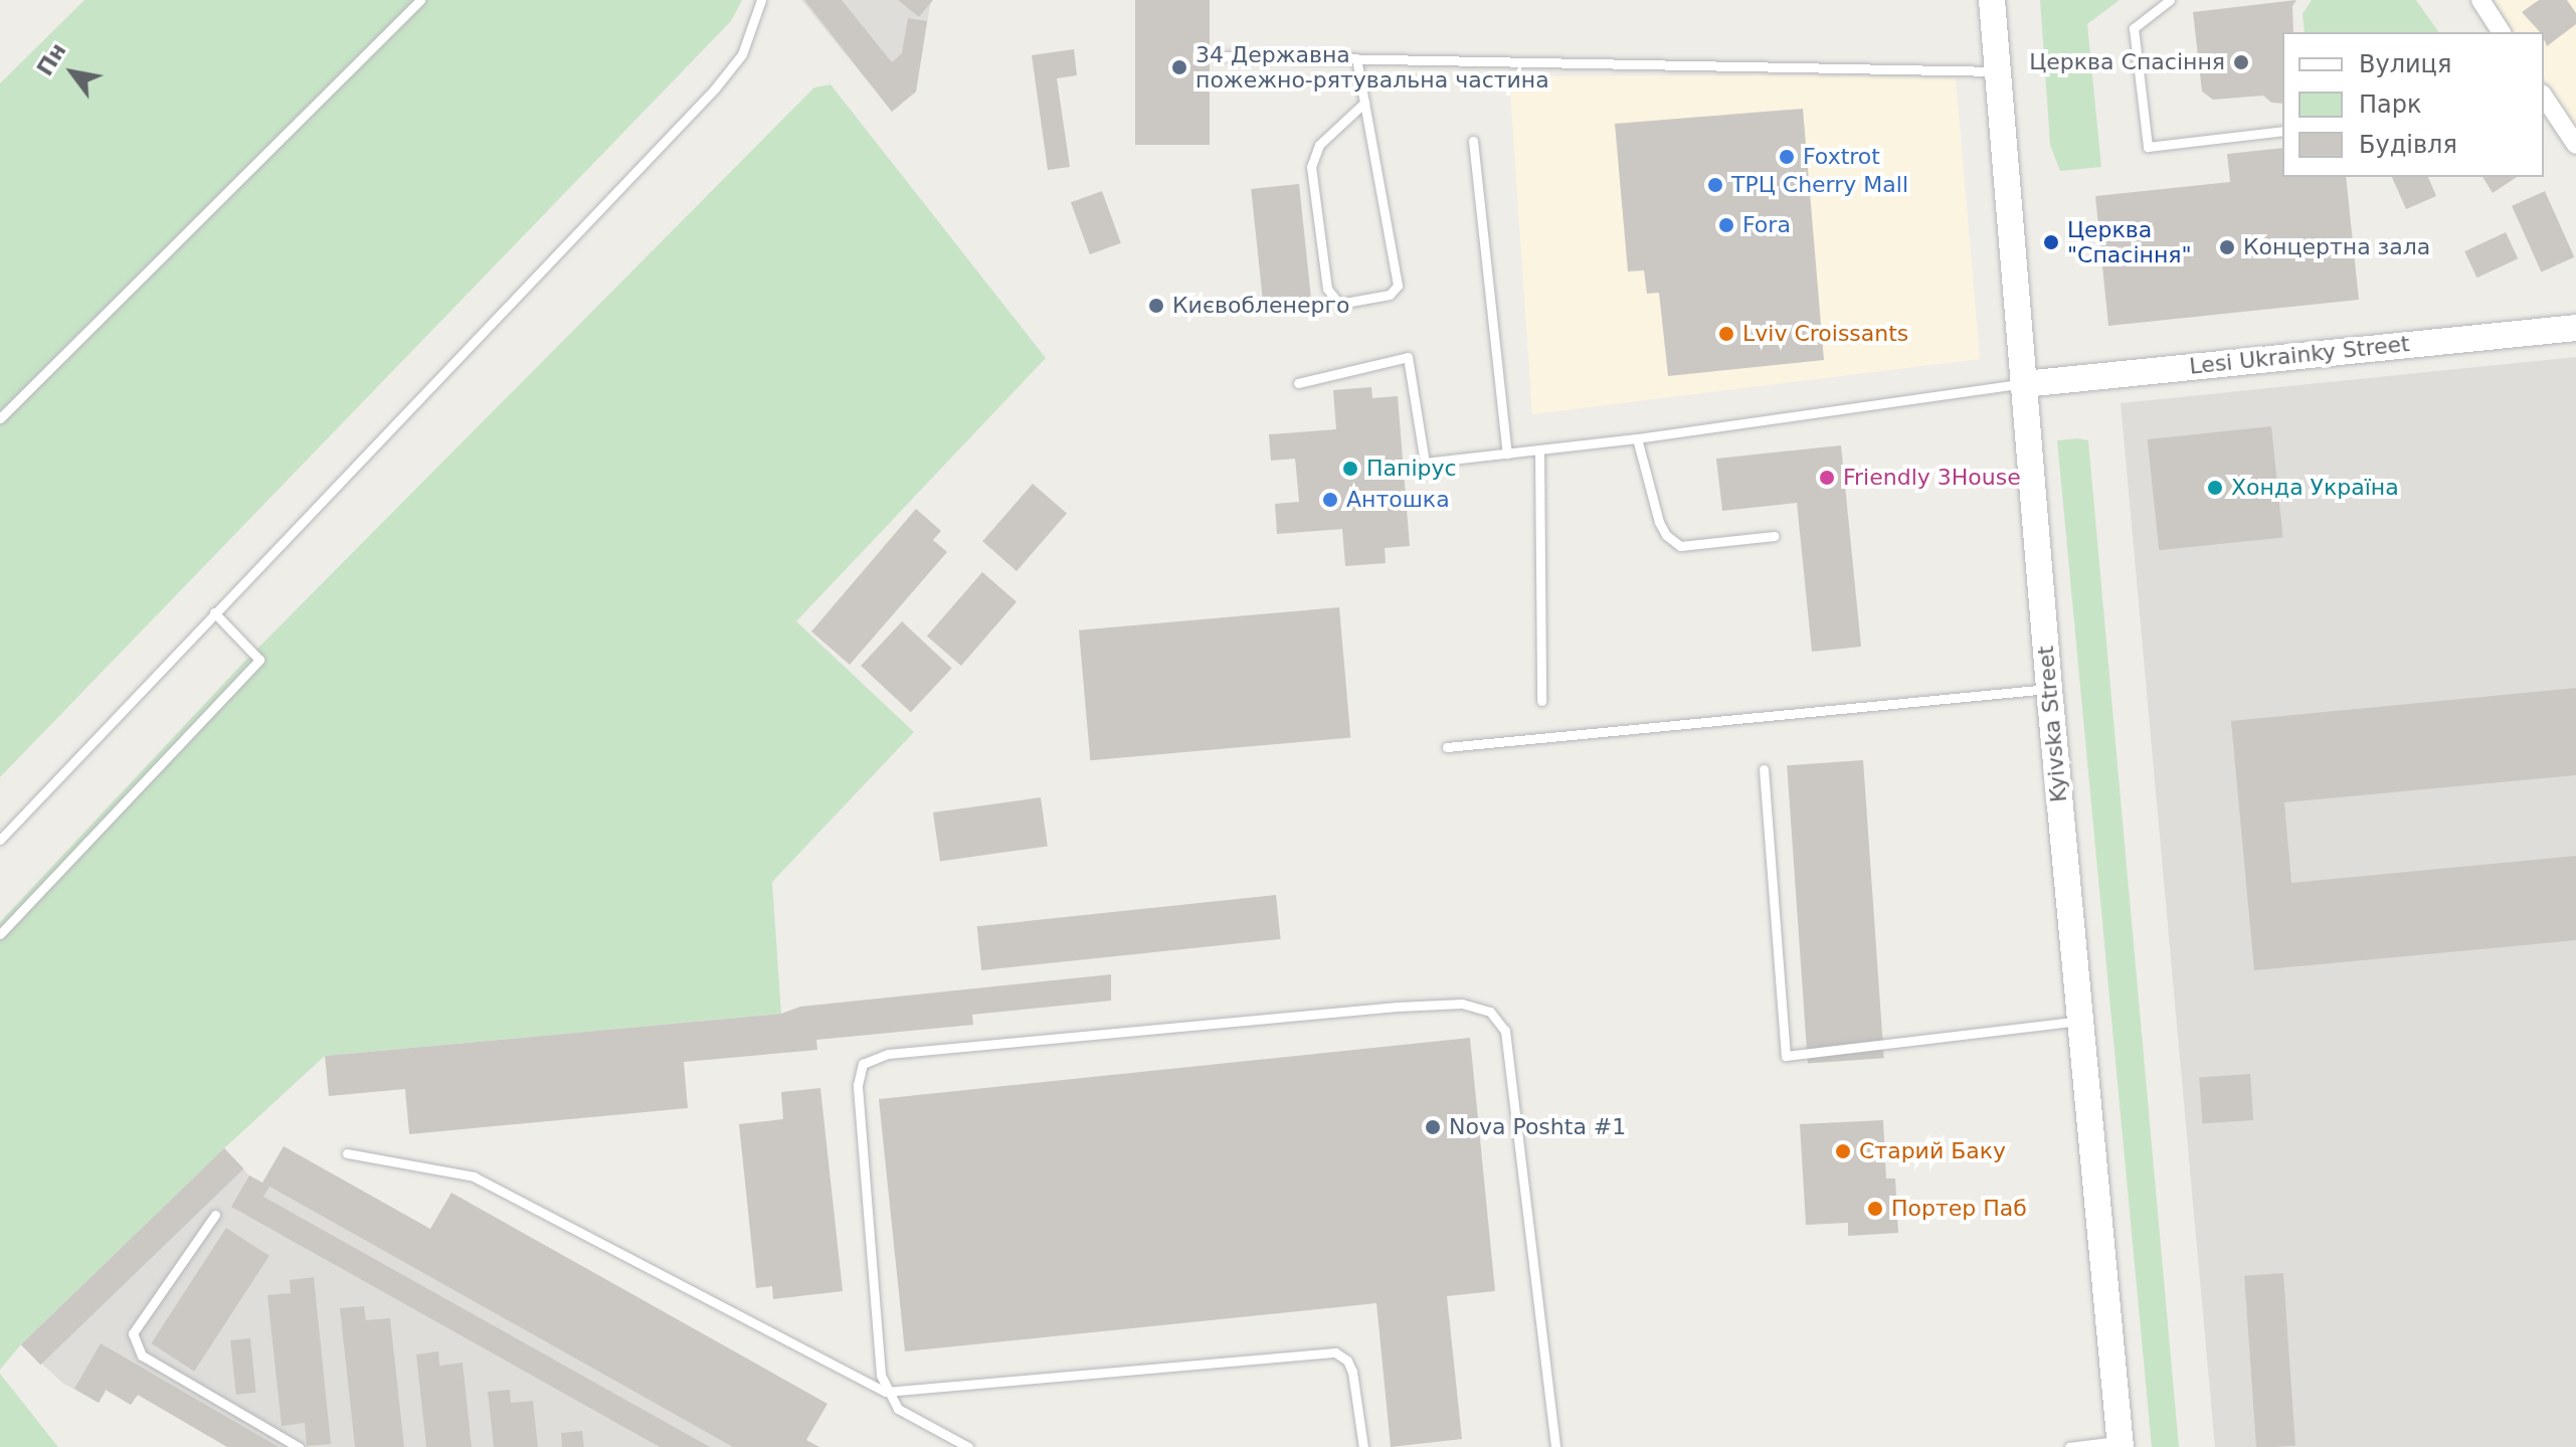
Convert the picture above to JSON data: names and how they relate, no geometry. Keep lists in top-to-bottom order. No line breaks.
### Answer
{"streets":{"main road":["Lesi Ukrainky Street","Kyivska Street"]},"crossings":[["Lesi Ukrainky Street","Kyivska Street"]],"places":["Церква Спасіння","34 Державна пожежно-рятувальна частина","Foxtrot","ТРЦ Cherry Mall","Fora","Церква \"Спасіння\"","Концертна зала","Києвобленерго","Lviv Croissants","Папірус","Friendly 3House","Хонда Україна","Антошка","Nova Poshta #1","Старий Баку","Портер Паб"],"legend":["Вулиця","Парк","Будівля"],"north":"top left"}
